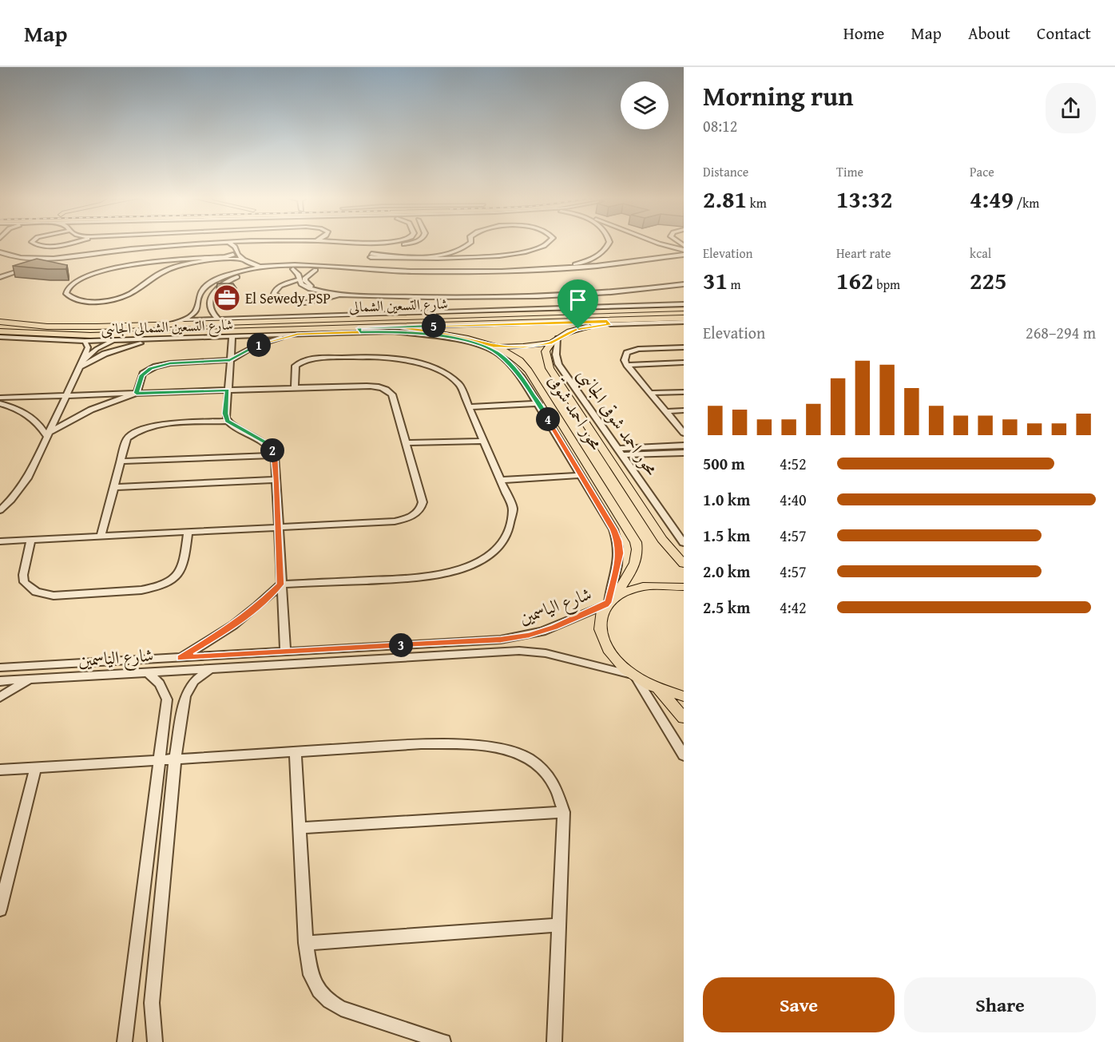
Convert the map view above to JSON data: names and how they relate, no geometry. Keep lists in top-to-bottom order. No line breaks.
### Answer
{"streets":{"main road":["شارع التسعين الشمالى","محور احمد شوقى"],"street":["شارع التسعين الشمالى الجانبى","محور احمد شوقى الجانبى","شارع الياسمين"]},"crossings":[["شارع التسعين الشمالى","شارع التسعين الشمالى الجانبى"],["شارع التسعين الشمالى","محور احمد شوقى"],["محور احمد شوقى","محور احمد شوقى الجانبى"],["محور احمد شوقى","شارع الياسمين"]],"places":{"office":["El Sewedy PSP"]},"page":{"header":"Map","nav":["Home","Map","About","Contact"],"heading":["Morning run","08:12"],"stats":[["Distance","2.81 km"],["Time","13:32"],["Pace","4:49 /km"],["Elevation","31 m"],["Heart rate","162 bpm"],["kcal","225"]],"chart":["Elevation","268–294 m"],"pins":["5","1","4","2","3"],"list":[{"name":"500 m","note":"4:52"},{"name":"1.0 km","note":"4:40"},{"name":"1.5 km","note":"4:57"},{"name":"2.0 km","note":"4:57"},{"name":"2.5 km","note":"4:42"}],"buttons":["Save","Share"]}}
